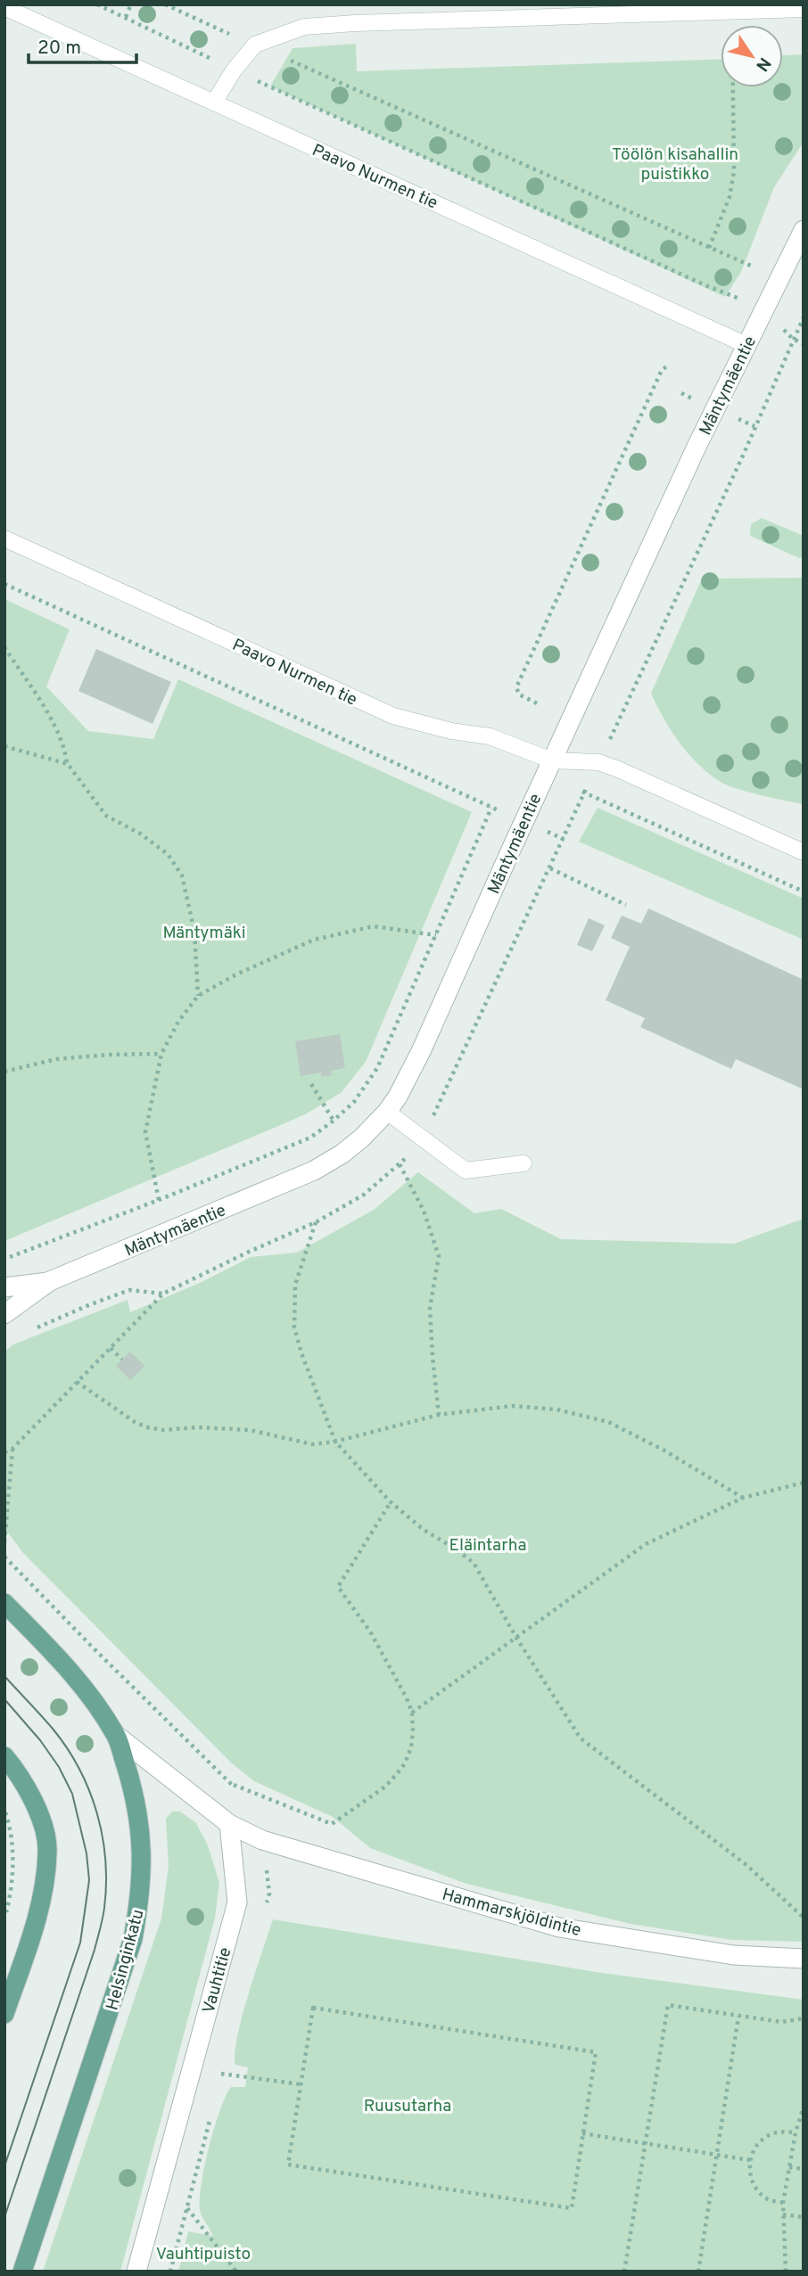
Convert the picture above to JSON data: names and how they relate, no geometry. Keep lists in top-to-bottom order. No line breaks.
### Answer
{"streets":{"main road":["Helsinginkatu"],"street":["Mäntymäentie","Hammarskjöldintie","Vauhtitie"],"lane":["Paavo Nurmen tie"]},"crossings":[["Paavo Nurmen tie","Mäntymäentie"],["Hammarskjöldintie","Vauhtitie"]],"parks":["Töölön kisahallin puistikko","Mäntymäki","Eläintarha","Ruusutarha","Vauhtipuisto"],"scale_bar":"20 m","north":"bottom right"}
